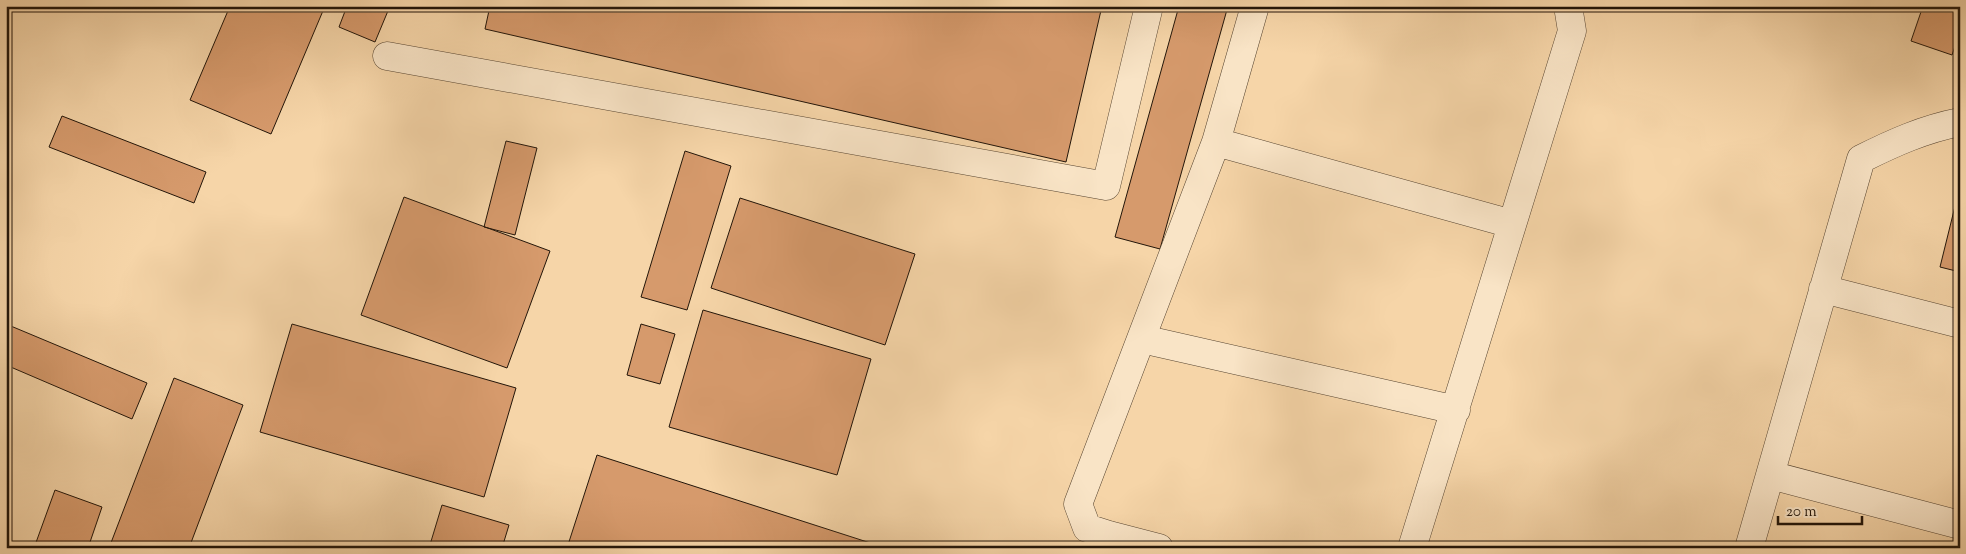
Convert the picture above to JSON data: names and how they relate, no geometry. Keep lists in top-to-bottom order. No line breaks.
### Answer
{"scale_bar":"20 m"}
